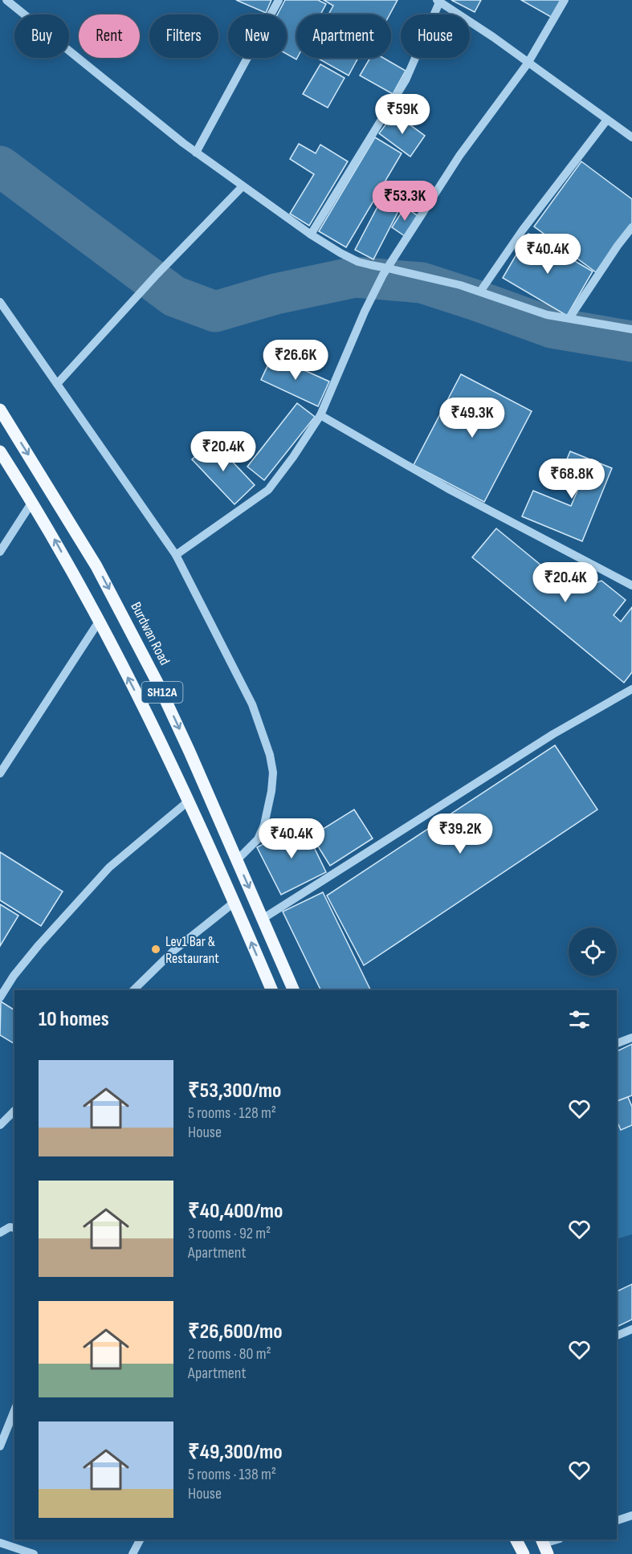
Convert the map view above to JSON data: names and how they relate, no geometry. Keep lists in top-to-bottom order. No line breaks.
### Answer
{"streets":{"main road":["Burdwan Road","SH12A"]},"places":["Lev1 Bar & Restaurant"],"page":{"chip":["Buy","Rent","Filters","New","Apartment","House"],"price":["₹59K","₹53.3K","₹40.4K","₹26.6K","₹49.3K","₹20.4K","₹68.8K","₹20.4K","₹39.2K","₹40.4K"],"heading":"10 homes","list":[{"name":"₹53,300/mo","note":"5 rooms · 128 m² · House"},{"name":"₹40,400/mo","note":"3 rooms · 92 m² · Apartment"},{"name":"₹26,600/mo","note":"2 rooms · 80 m² · Apartment"},{"name":"₹49,300/mo","note":"5 rooms · 138 m² · House"}]}}
